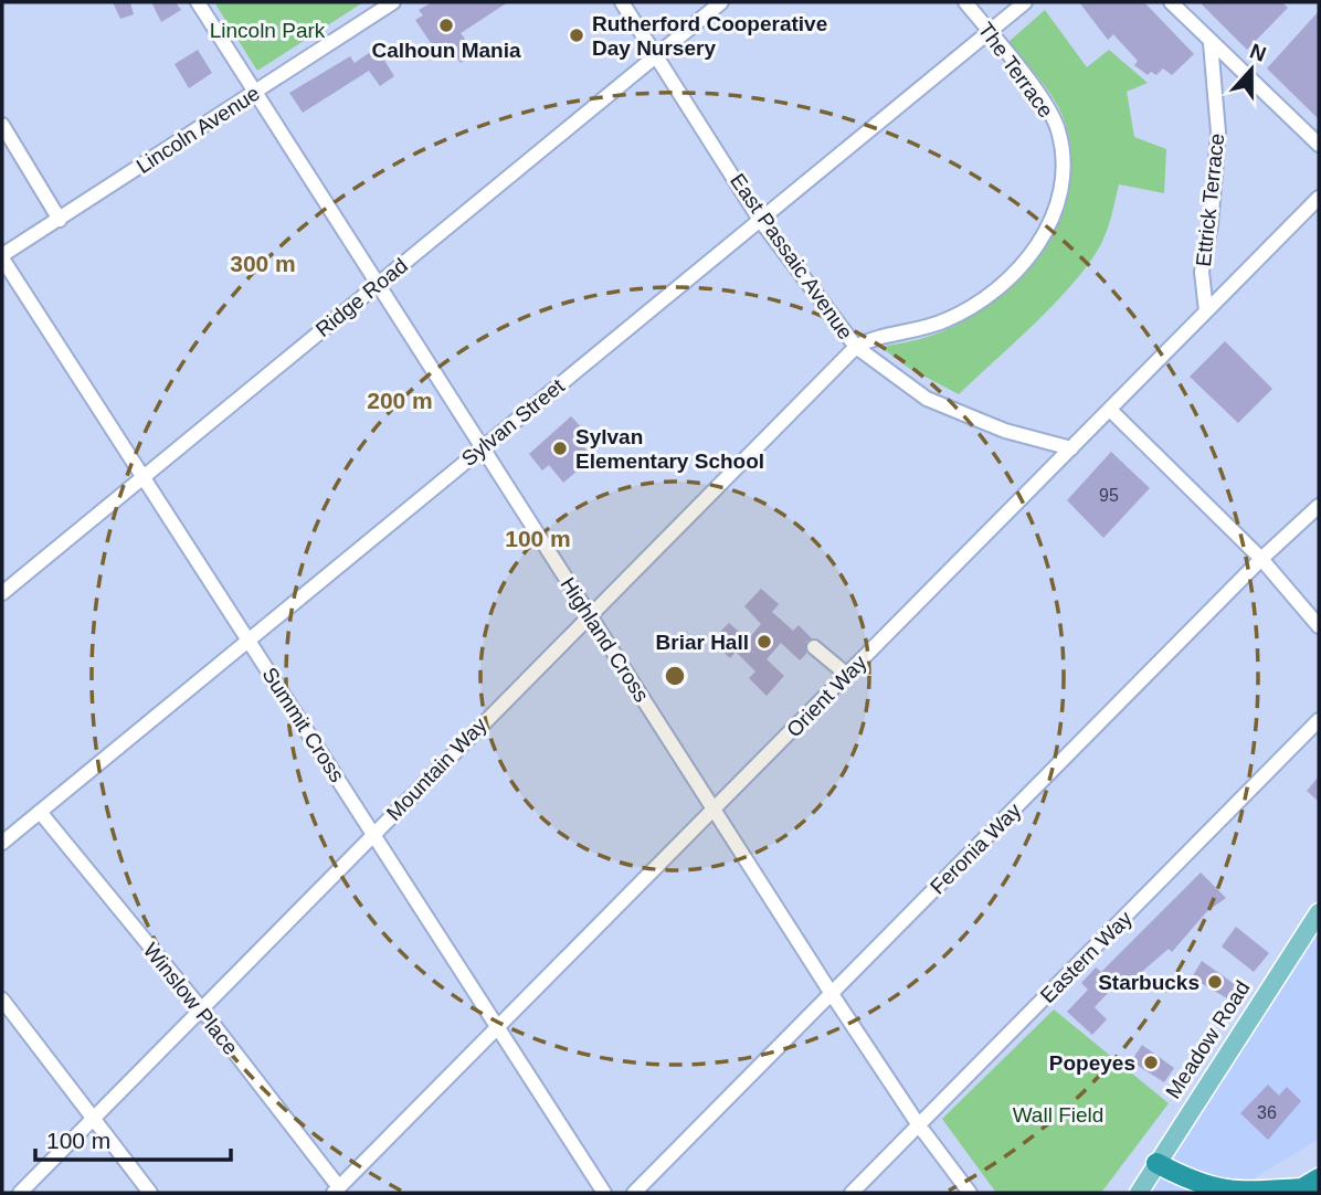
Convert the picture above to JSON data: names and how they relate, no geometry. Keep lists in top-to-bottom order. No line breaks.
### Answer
{"streets":{"main road":["Meadow Road"],"street":["The Terrace","Lincoln Avenue","Ettrick Terrace","East Passaic Avenue","Ridge Road","Sylvan Street","Highland Cross","Orient Way","Summit Cross","Mountain Way","Feronia Way","Eastern Way","Winslow Place"]},"crossings":[["The Terrace","East Passaic Avenue"],["The Terrace","Sylvan Street"],["The Terrace","Mountain Way"],["Lincoln Avenue","Highland Cross"],["Lincoln Avenue","Summit Cross"],["Ettrick Terrace","Orient Way"],["East Passaic Avenue","Ridge Road"],["East Passaic Avenue","Sylvan Street"],["East Passaic Avenue","Orient Way"],["East Passaic Avenue","Mountain Way"],["Ridge Road","Highland Cross"],["Ridge Road","Summit Cross"],["Sylvan Street","Highland Cross"],["Sylvan Street","Summit Cross"],["Sylvan Street","Winslow Place"],["Highland Cross","Orient Way"],["Highland Cross","Mountain Way"],["Highland Cross","Feronia Way"],["Highland Cross","Eastern Way"],["Orient Way","Summit Cross"],["Orient Way","Winslow Place"],["Summit Cross","Mountain Way"],["Mountain Way","Winslow Place"]],"parks":["Lincoln Park","Wall Field"],"places":["Calhoun Mania","Rutherford Cooperative Day Nursery","Sylvan Elementary School","Briar Hall","Starbucks","Popeyes"],"house_numbers":["95","36"],"scale_bar":"100 m","north":"top","rings":["300 m","200 m","100 m"]}
